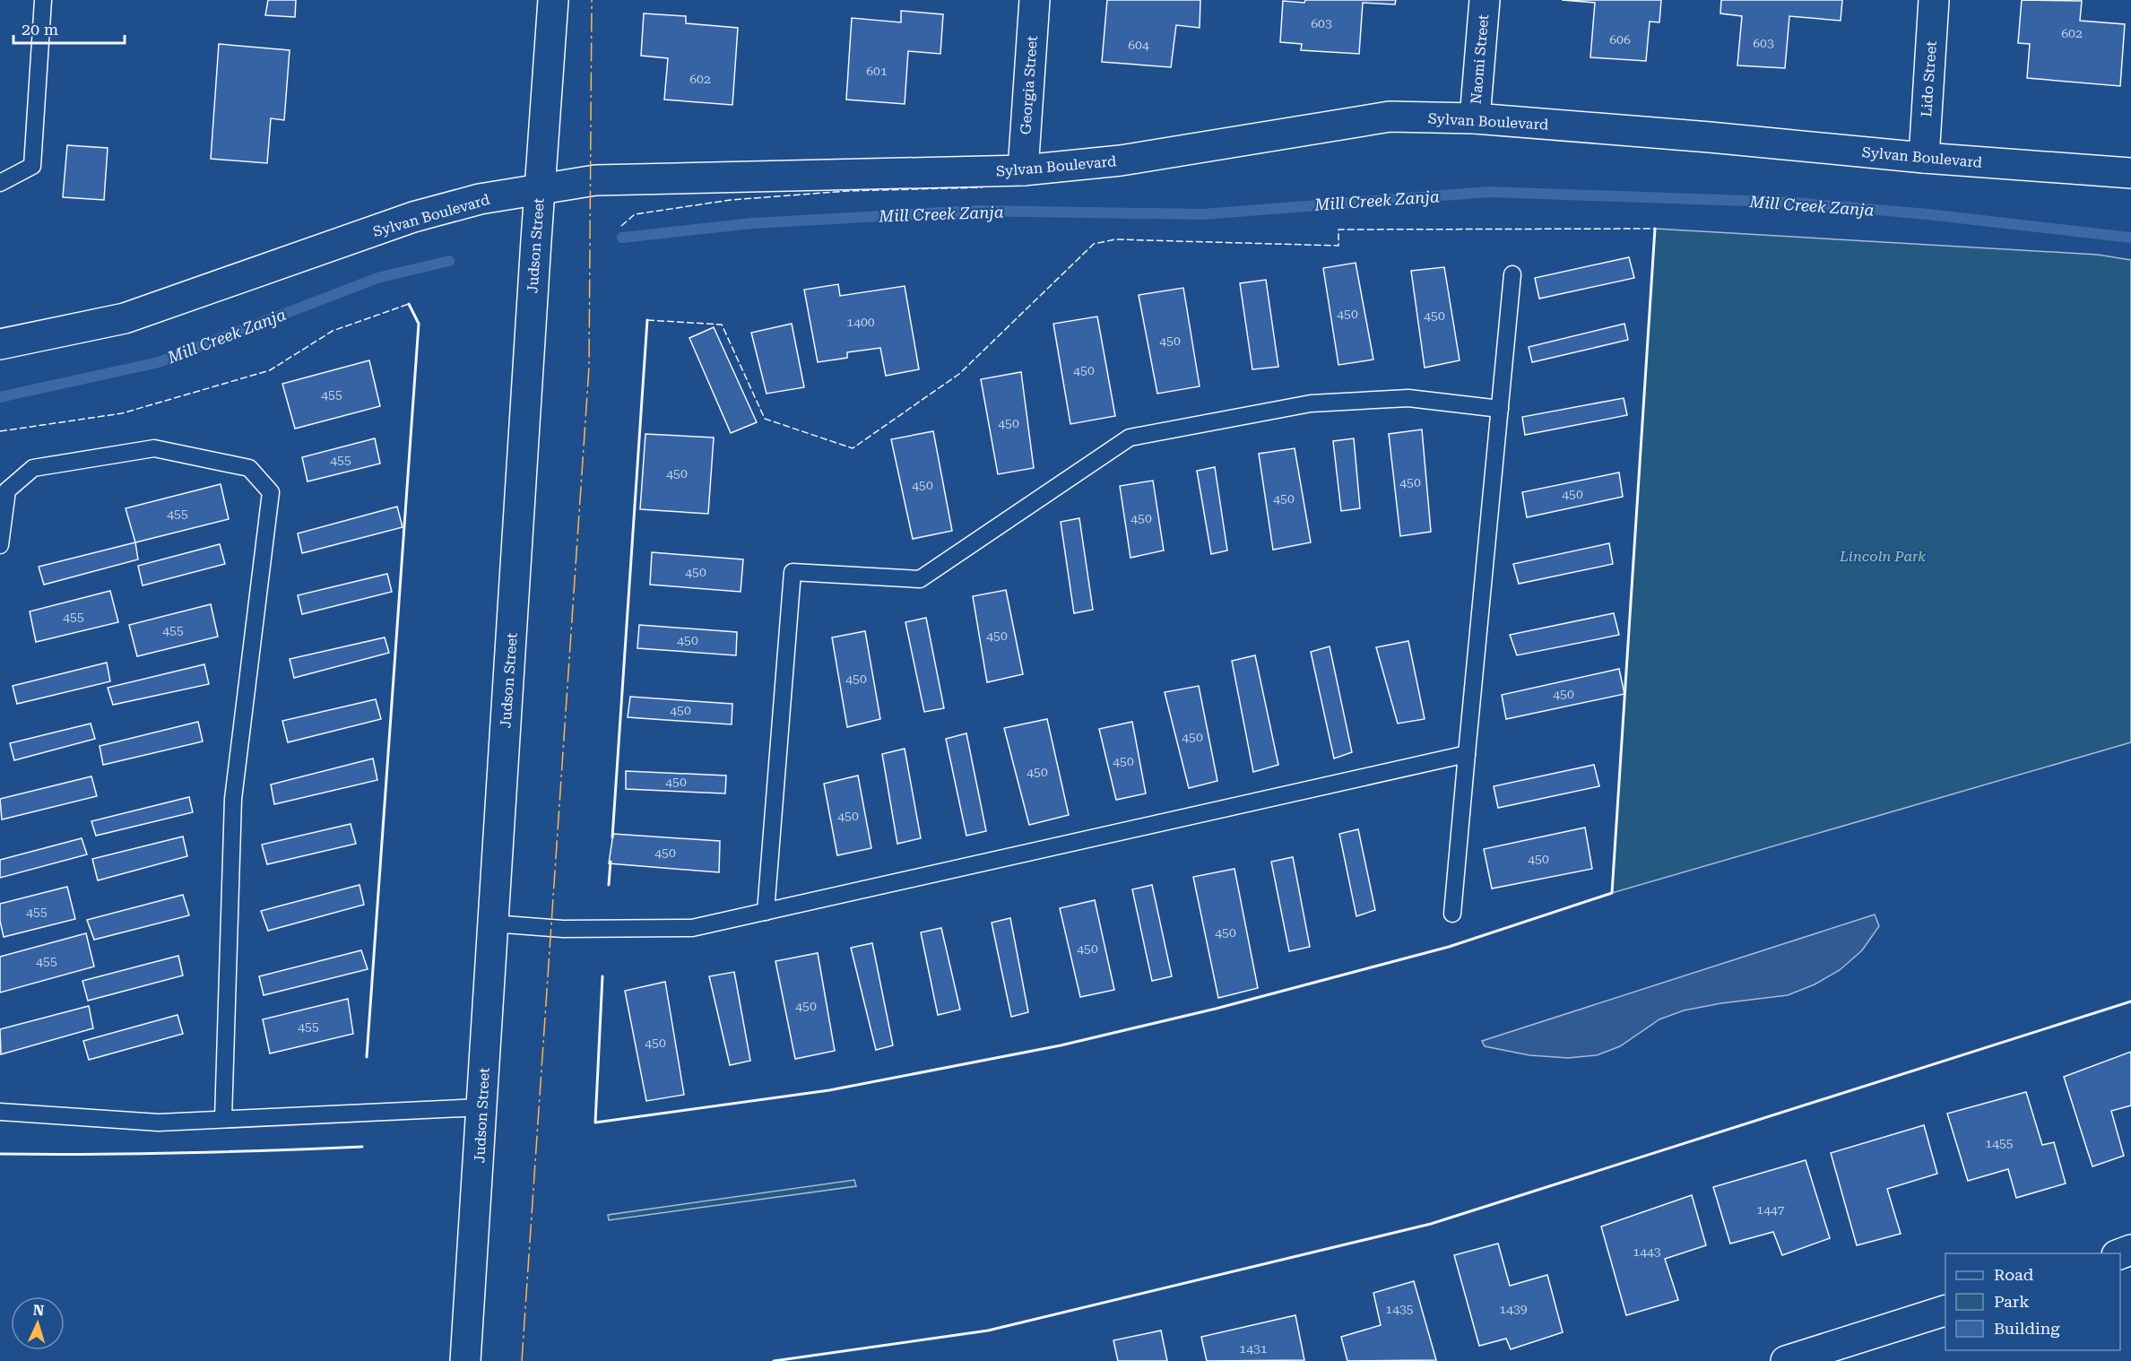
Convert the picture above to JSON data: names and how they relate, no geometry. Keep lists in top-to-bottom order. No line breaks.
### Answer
{"streets":{"street":["Naomi Street","Lido Street","Georgia Street","Sylvan Boulevard","Judson Street"]},"crossings":[["Naomi Street","Sylvan Boulevard"],["Lido Street","Sylvan Boulevard"],["Georgia Street","Sylvan Boulevard"],["Sylvan Boulevard","Judson Street"]],"water":["Mill Creek Zanja"],"parks":["Lincoln Park"],"house_numbers":["603","602","606","603","604","601","602","450","450","1400","450","450","455","450","455","450","450","450","450","450","455","450","450","455","455","450","450","450","450","450","450","450","450","450","450","450","450","455","450","450","455","450","455","450","1455","1447","1443","1435","1439","1431"],"legend":["Road","Park","Building"],"scale_bar":"20 m","north":"top"}
